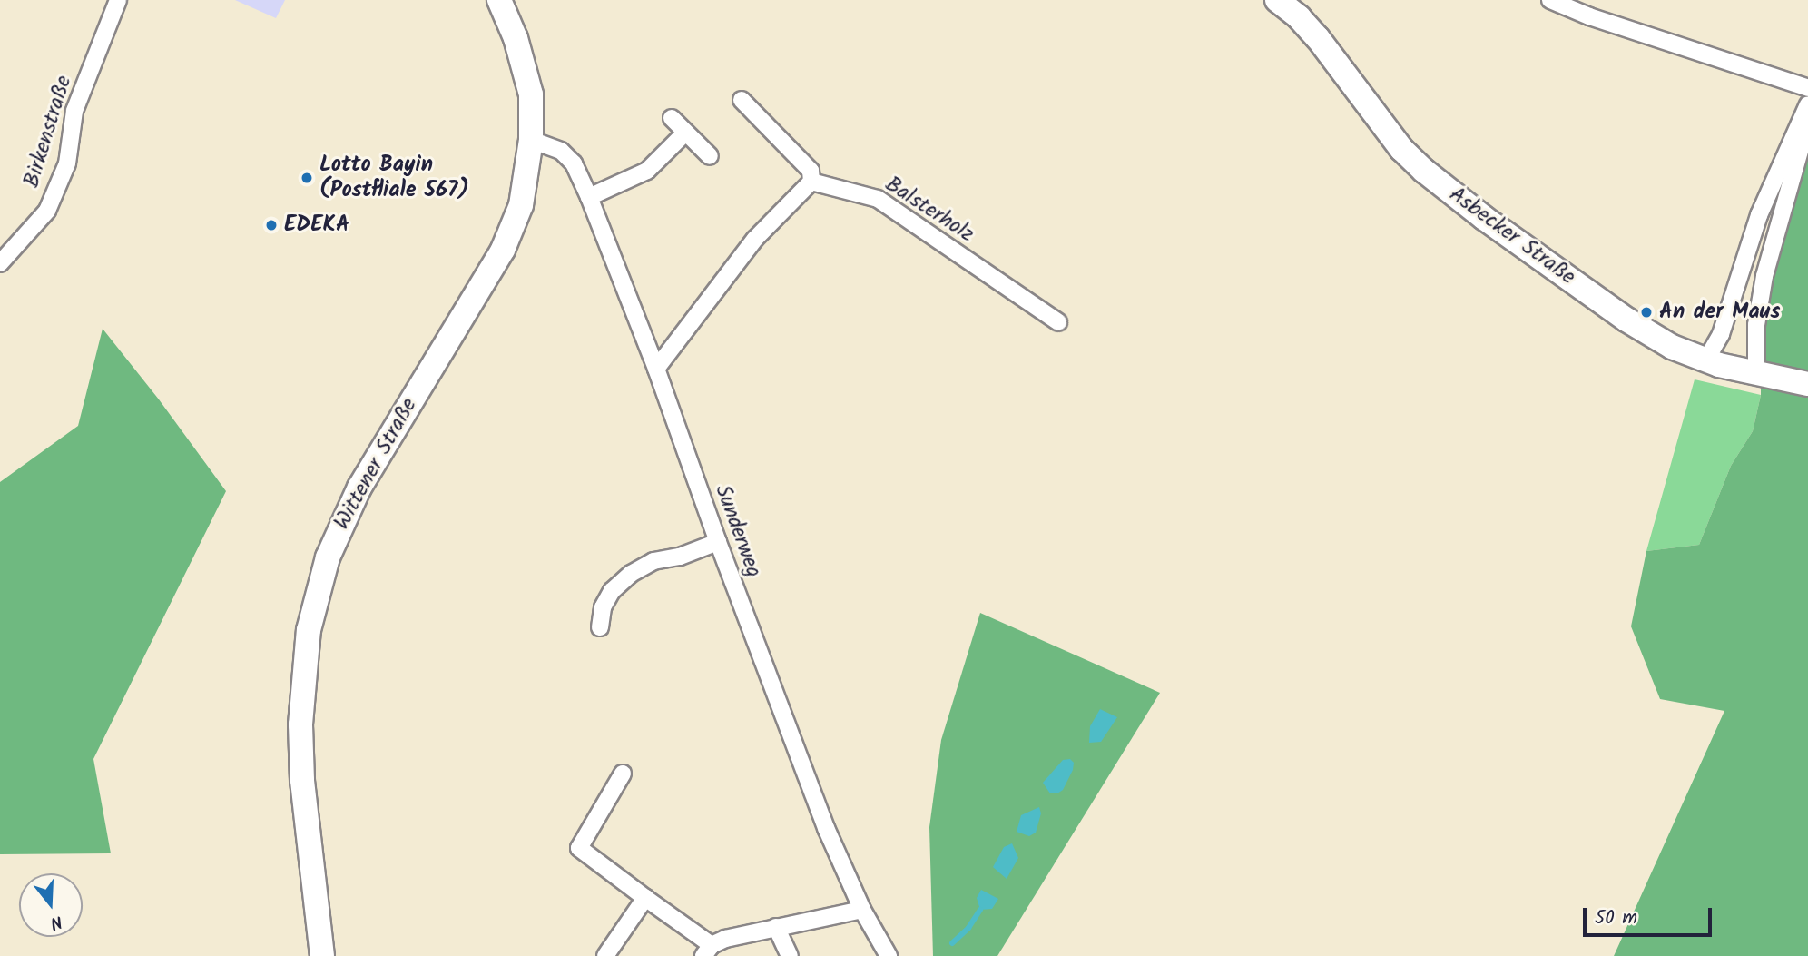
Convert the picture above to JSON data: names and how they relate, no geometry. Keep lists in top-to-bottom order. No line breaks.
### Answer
{"streets":{"main road":["Asbecker Straße","Wittener Straße"],"street":["Birkenstraße","Balsterholz","Sunderweg"]},"crossings":[["Wittener Straße","Sunderweg"]],"places":["Lotto Bayin (Postfliale 567)","EDEKA","An der Maus"],"scale_bar":"50 m","north":"bottom"}
